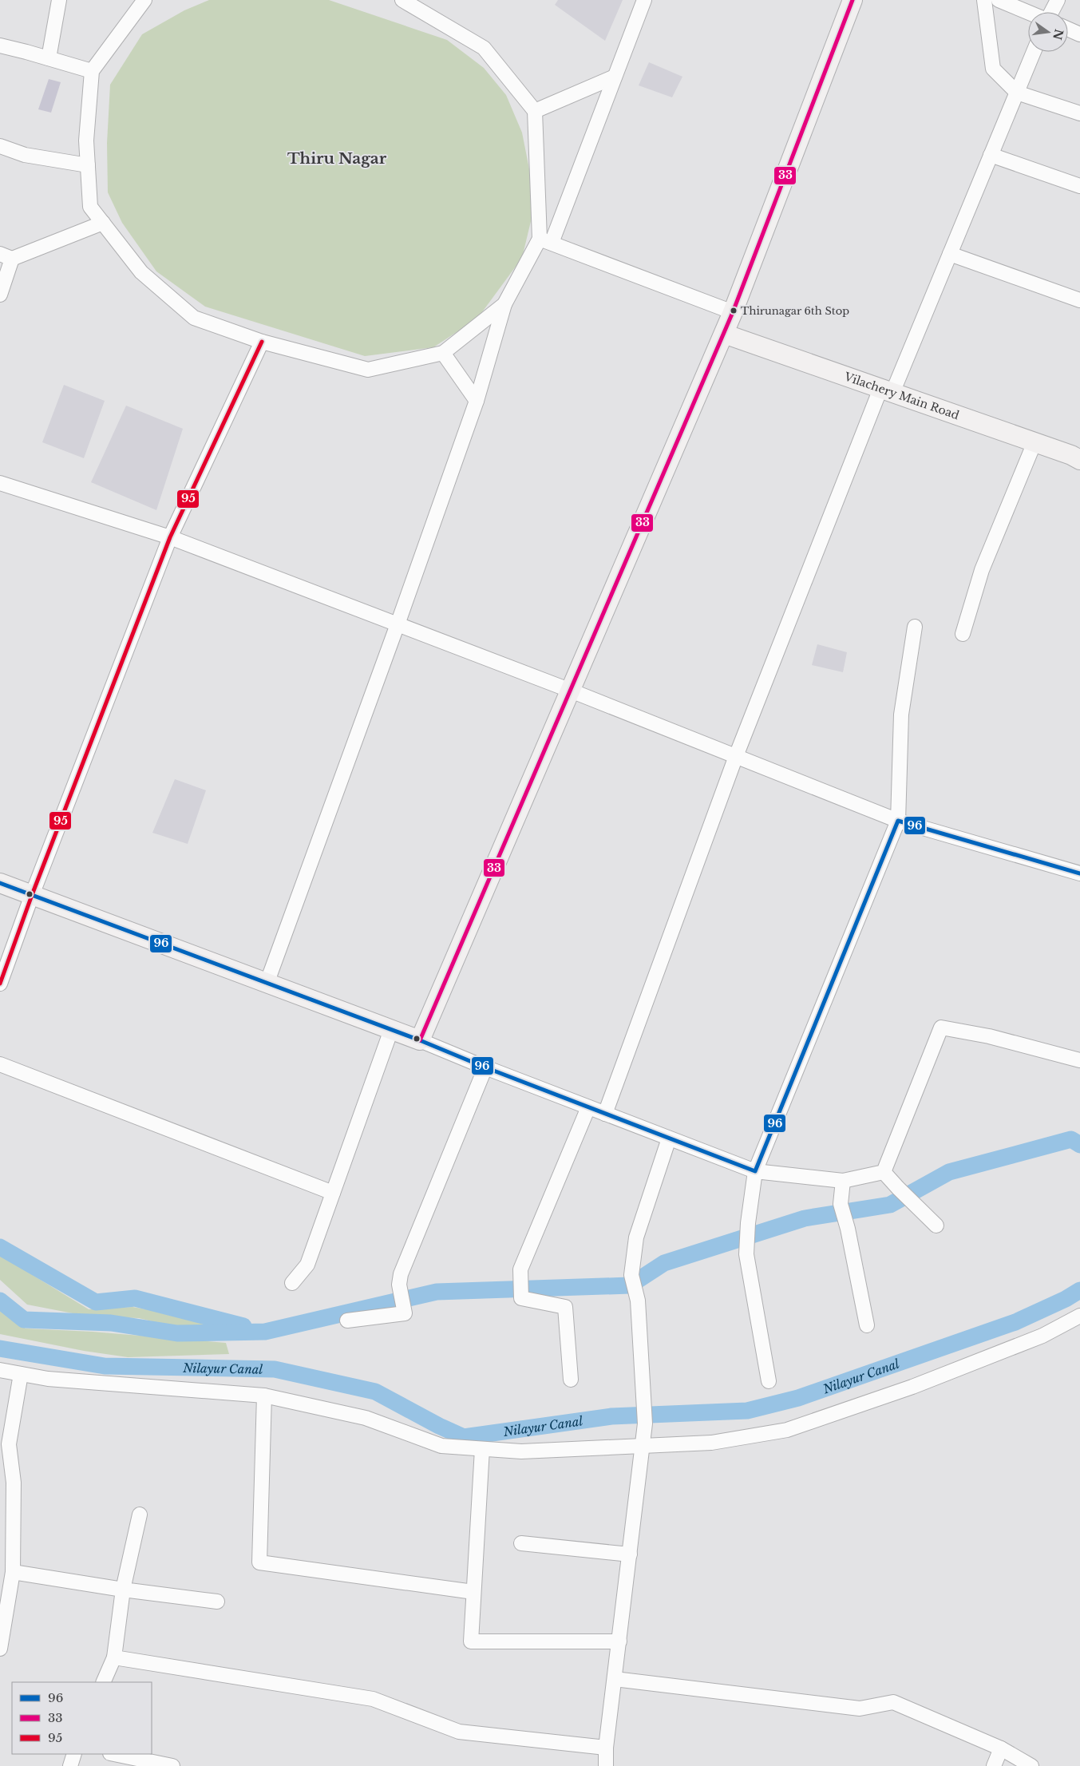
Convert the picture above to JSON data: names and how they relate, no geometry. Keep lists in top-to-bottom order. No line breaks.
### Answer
{"streets":{"main road":["Vilachery Main Road"]},"districts":["Thiru Nagar"],"water":["Nilayur Canal"],"places":["Thirunagar 6th Stop"],"lines":["transit line 33","transit line 95","transit line 96"],"legend":["96","33","95"],"north":"right"}
